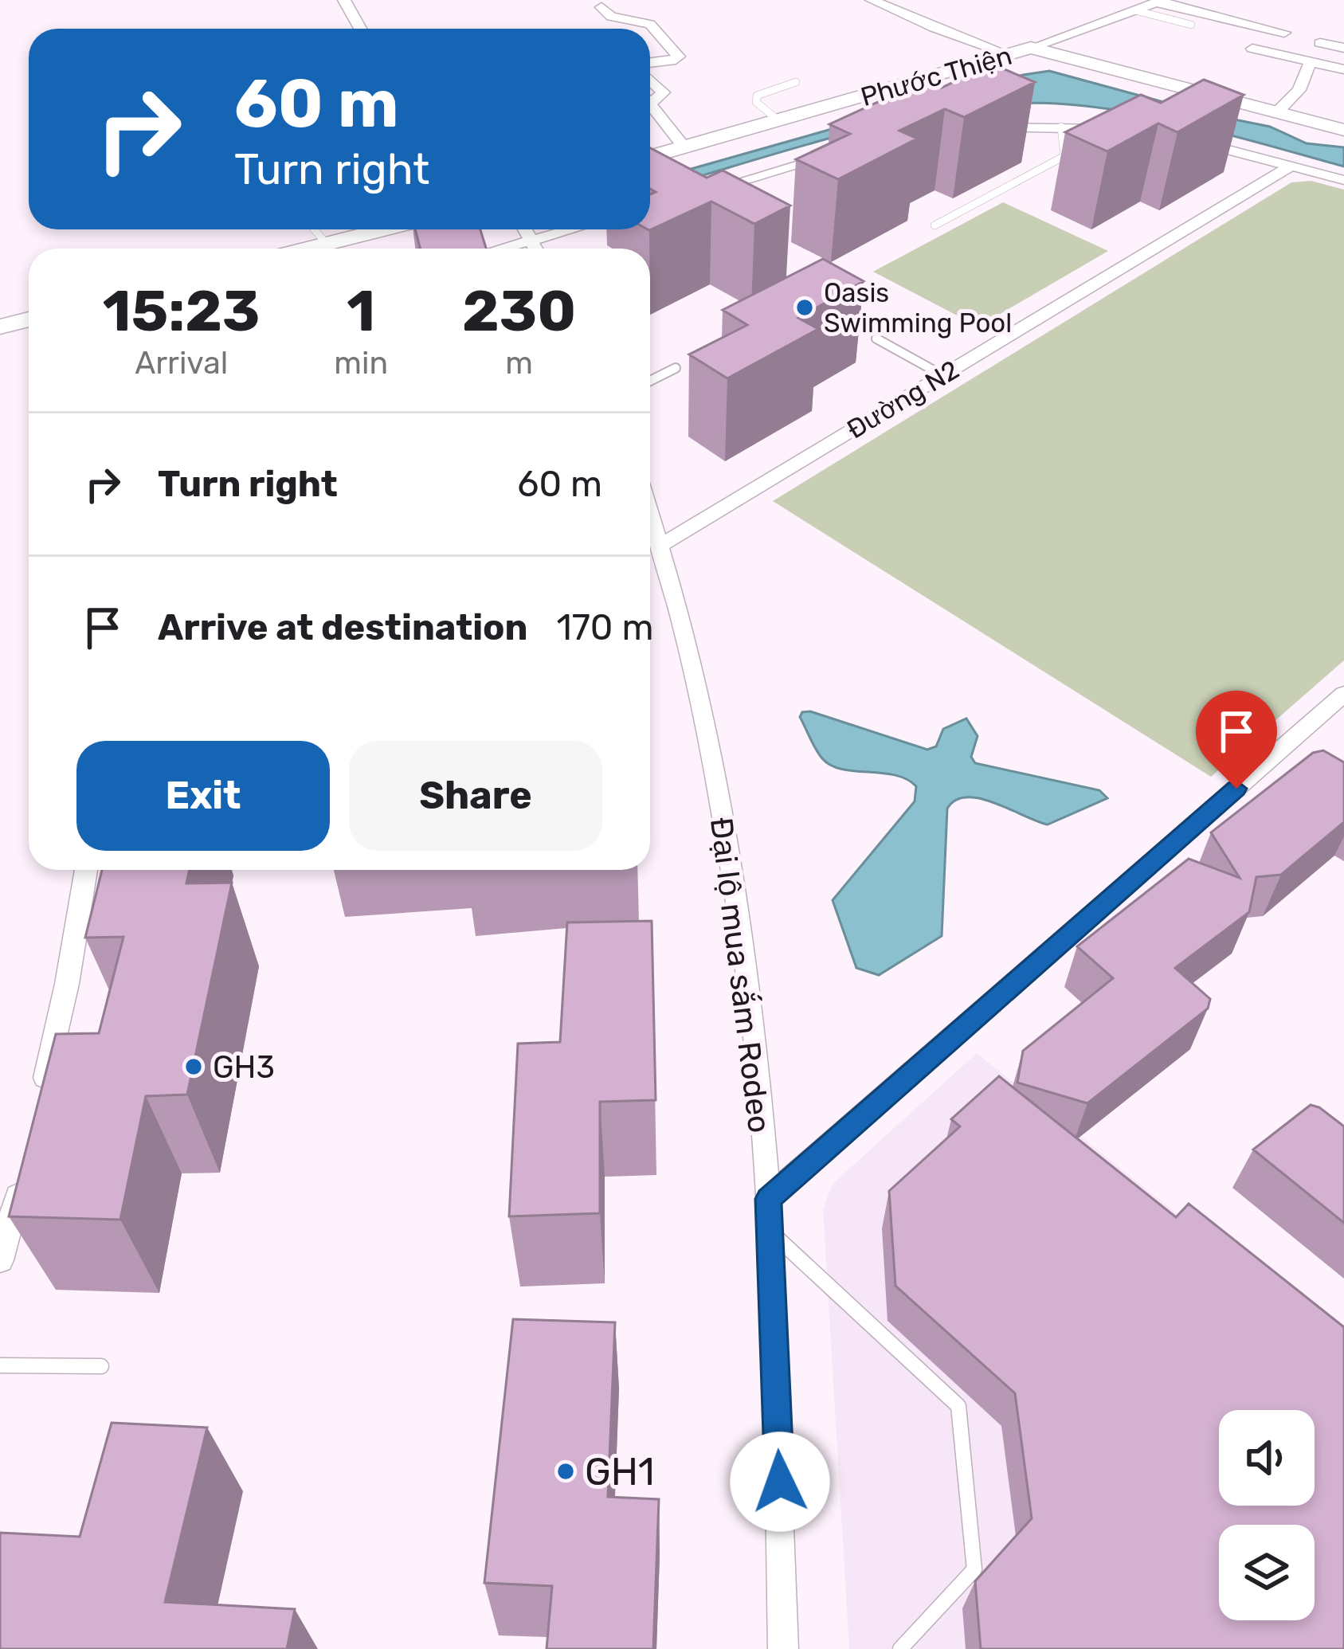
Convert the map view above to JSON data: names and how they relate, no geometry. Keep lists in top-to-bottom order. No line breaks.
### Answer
{"streets":{"street":["Phước Thiện","Đường N2","Đại lộ mua sắm Rodeo"]},"crossings":[["Đường N2","Đại lộ mua sắm Rodeo"]],"places":["Oasis Swimming Pool","GH3","GH1"],"page":{"turn":["60 m","Turn right"],"eta":["15:23","Arrival","1","min","230","m"],"list":[{"name":"Turn right","value":"60 m"},{"name":"Arrive at destination","value":"170 m"}],"buttons":["Exit","Share"]}}
